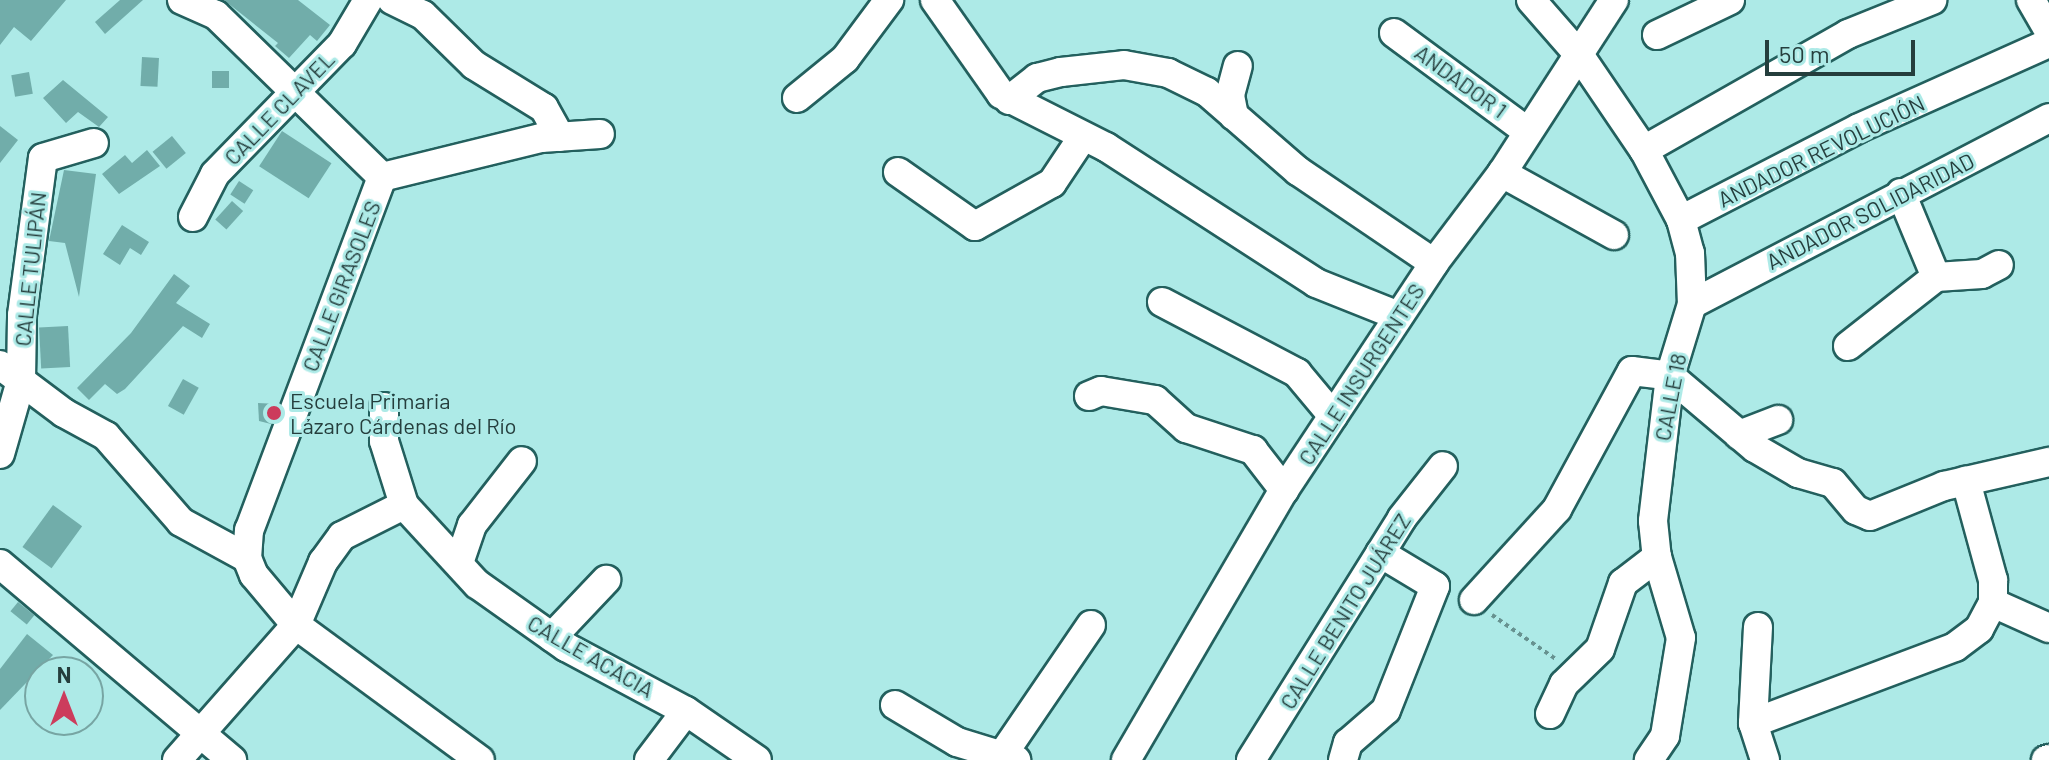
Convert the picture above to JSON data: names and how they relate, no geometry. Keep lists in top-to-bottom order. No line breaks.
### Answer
{"streets":{"street":["ANDADOR 1","CALLE CLAVEL","ANDADOR REVOLUCIÓN","ANDADOR SOLIDARIDAD","CALLE TULIPÁN","CALLE GIRASOLES","CALLE INSURGENTES","CALLE 18","CALLE BENITO JUÁREZ","CALLE ACACIA"]},"crossings":[["ANDADOR 1","CALLE INSURGENTES"],["CALLE CLAVEL","CALLE GIRASOLES"],["ANDADOR REVOLUCIÓN","CALLE 18"],["ANDADOR SOLIDARIDAD","CALLE 18"],["CALLE INSURGENTES","CALLE 18"]],"places":["Escuela Primaria Lázaro Cárdenas del Río"],"scale_bar":"50 m","north":"top"}
